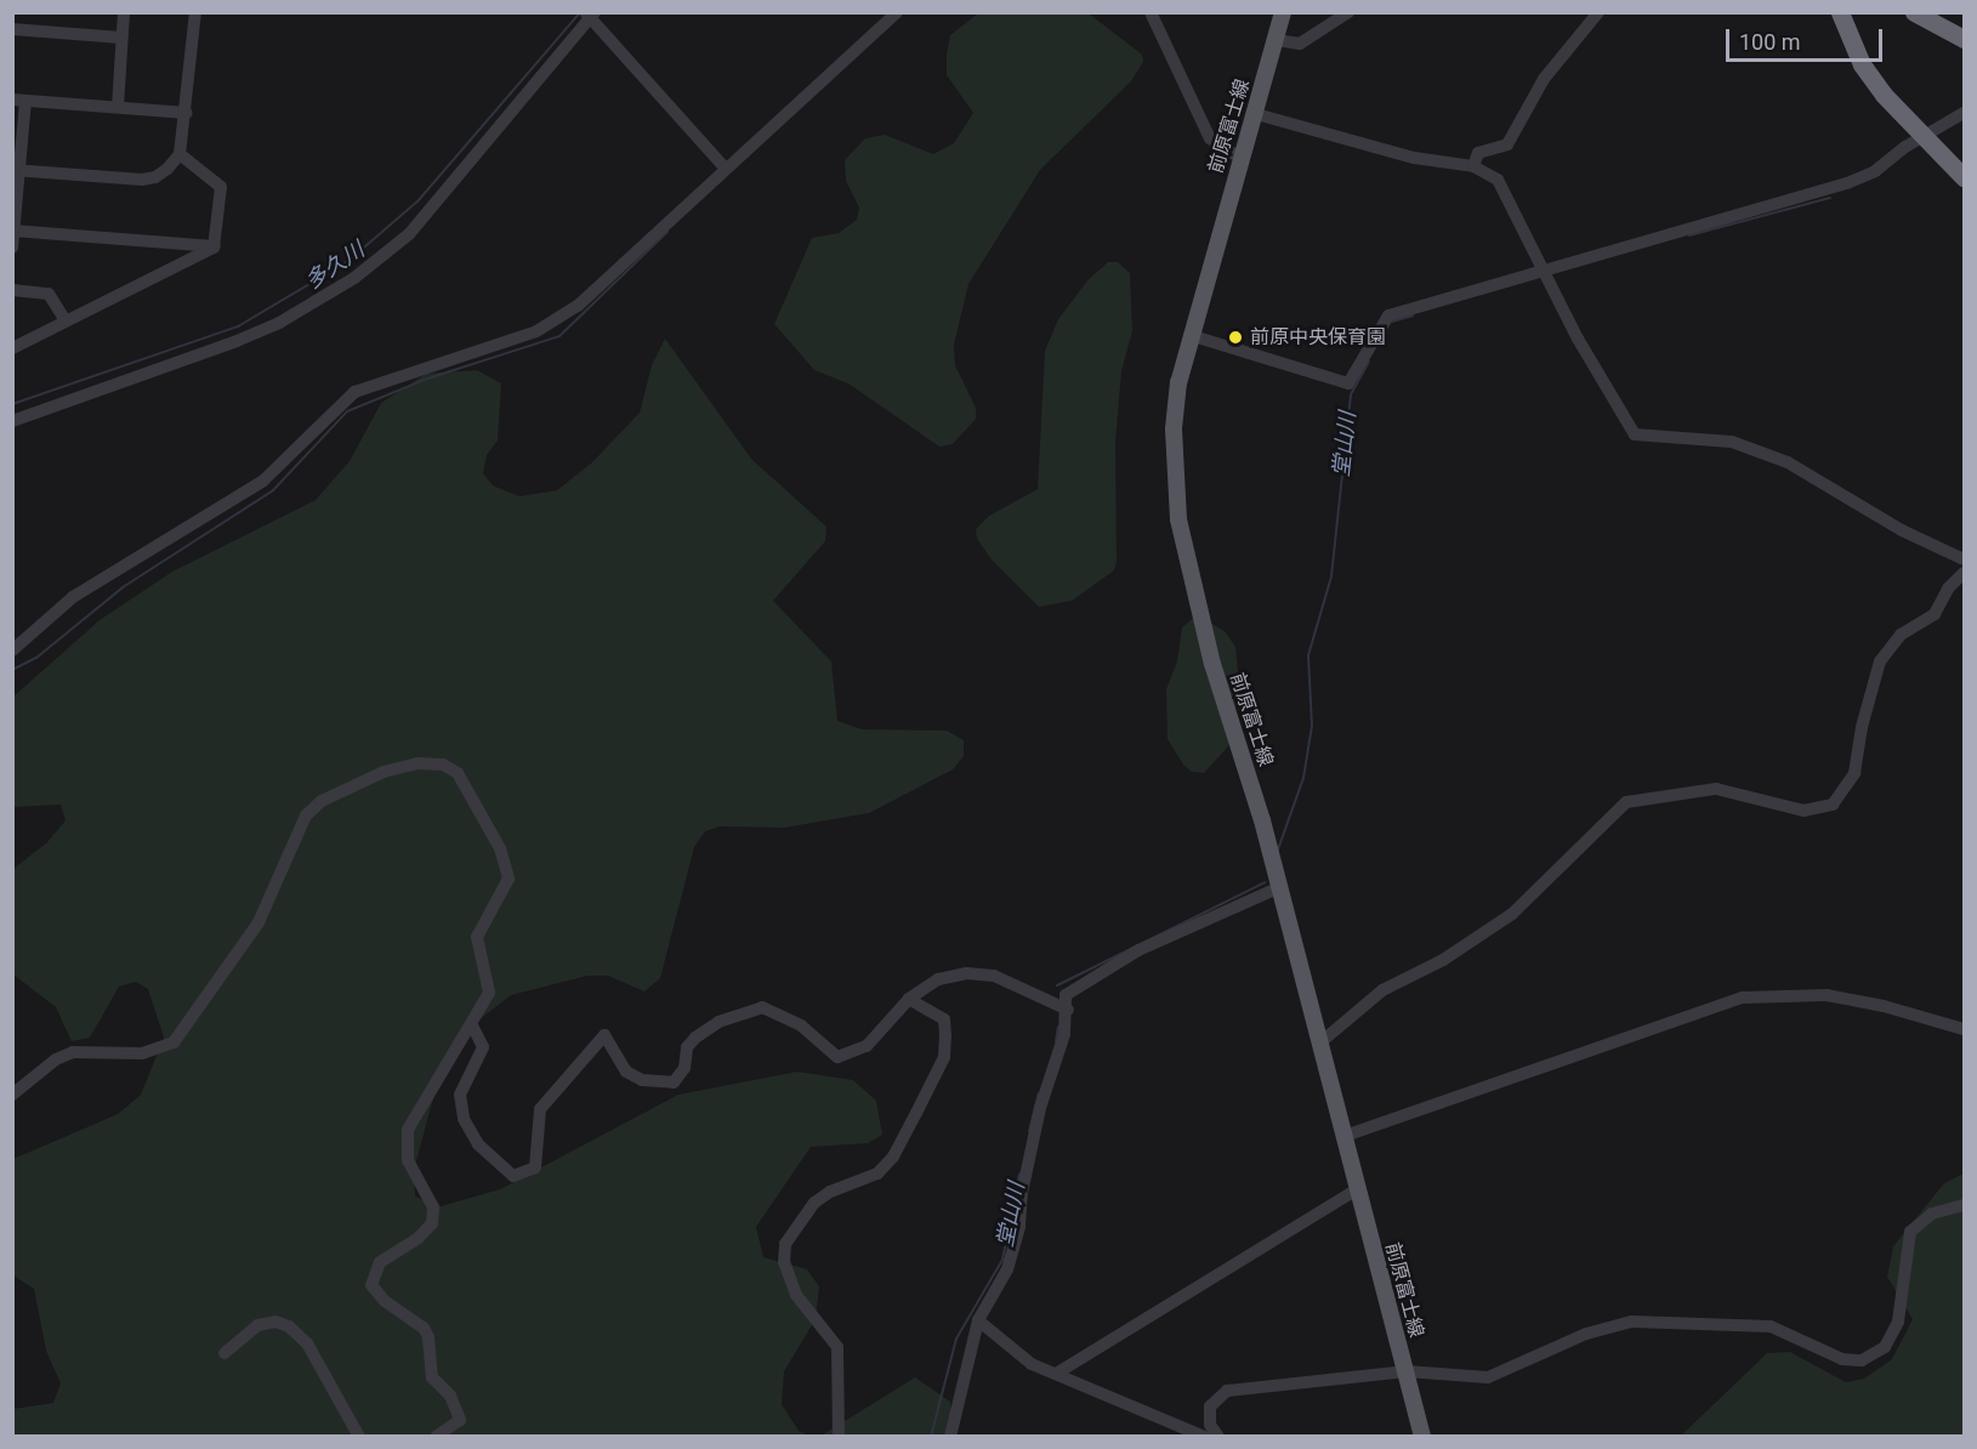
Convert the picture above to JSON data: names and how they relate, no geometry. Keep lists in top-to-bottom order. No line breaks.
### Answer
{"streets":{"main road":["前原富士線"]},"water":["多久川","堂山川"],"places":["前原中央保育園"],"scale_bar":"100 m"}
